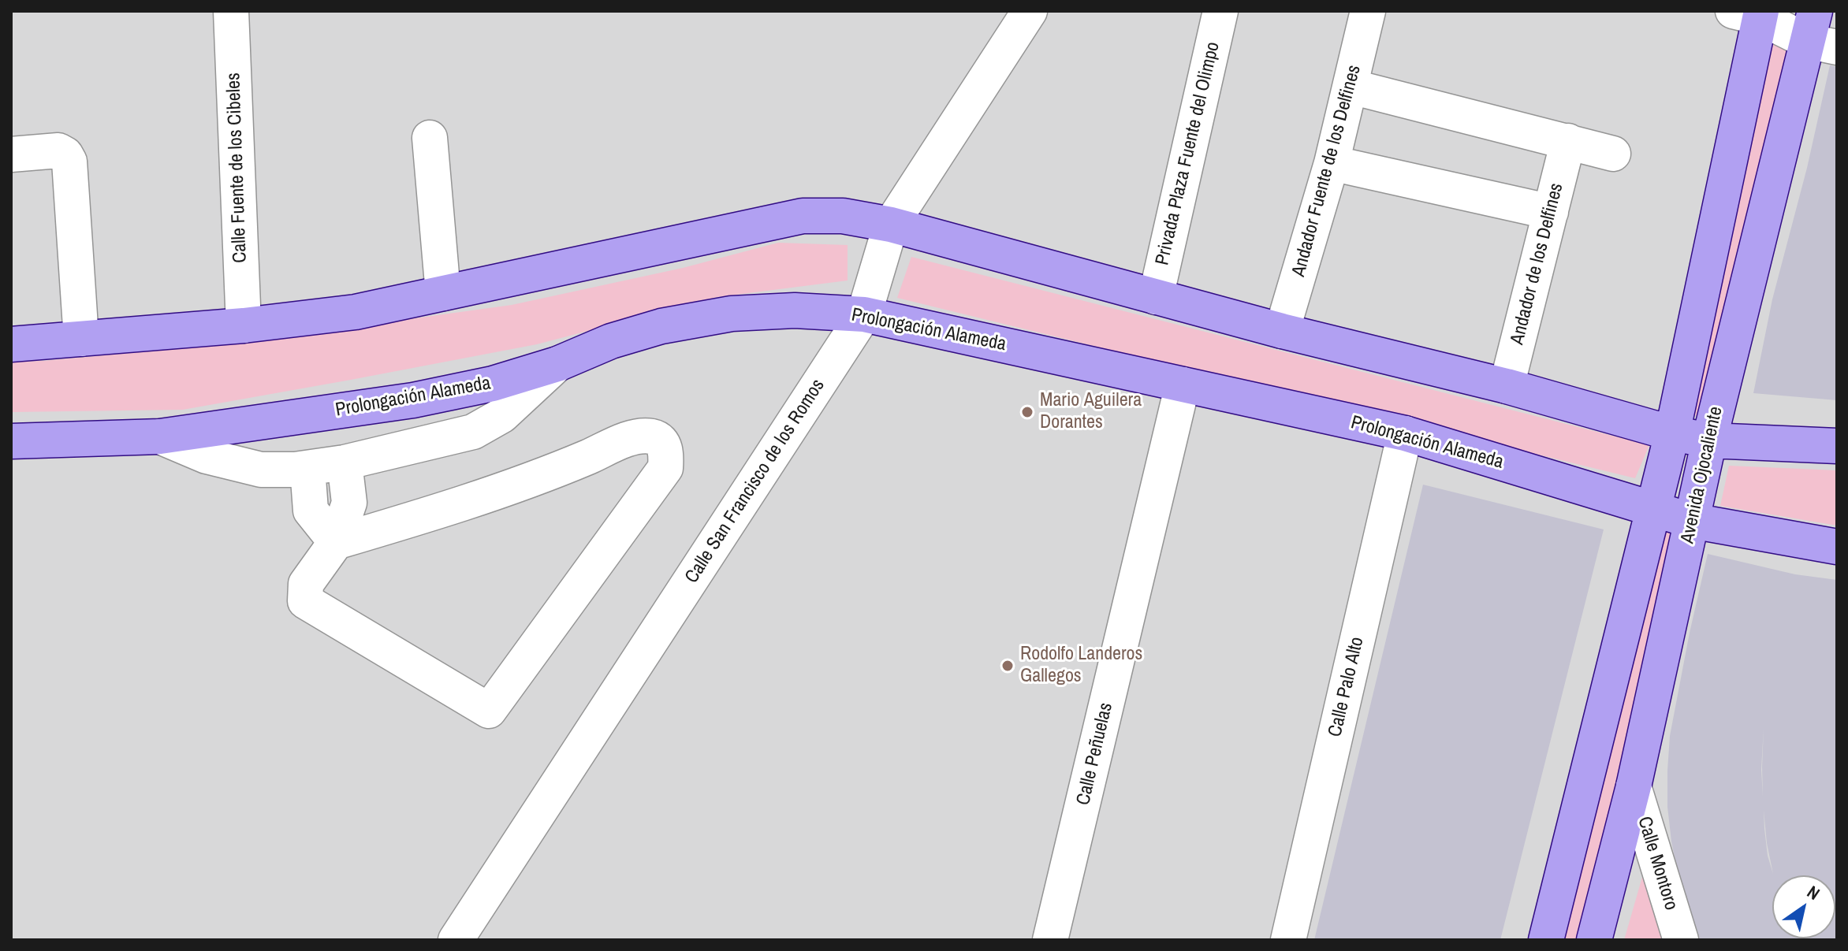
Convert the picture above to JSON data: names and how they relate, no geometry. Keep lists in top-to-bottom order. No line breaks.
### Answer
{"streets":{"main road":["Prolongación Alameda","Avenida Ojocaliente"],"street":["Privada Plaza Fuente del Olimpo","Calle Fuente de los Cibeles","Andador Fuente de los Delfines","Andador de los Delfines","Calle San Francisco de los Romos","Calle Palo Alto","Calle Peñuelas","Calle Montoro"]},"crossings":[["Prolongación Alameda","Avenida Ojocaliente"],["Prolongación Alameda","Calle San Francisco de los Romos"],["Prolongación Alameda","Calle Palo Alto"],["Prolongación Alameda","Calle Peñuelas"],["Avenida Ojocaliente","Calle Montoro"]],"places":["Mario Aguilera Dorantes","Rodolfo Landeros Gallegos"],"north":"top right"}
